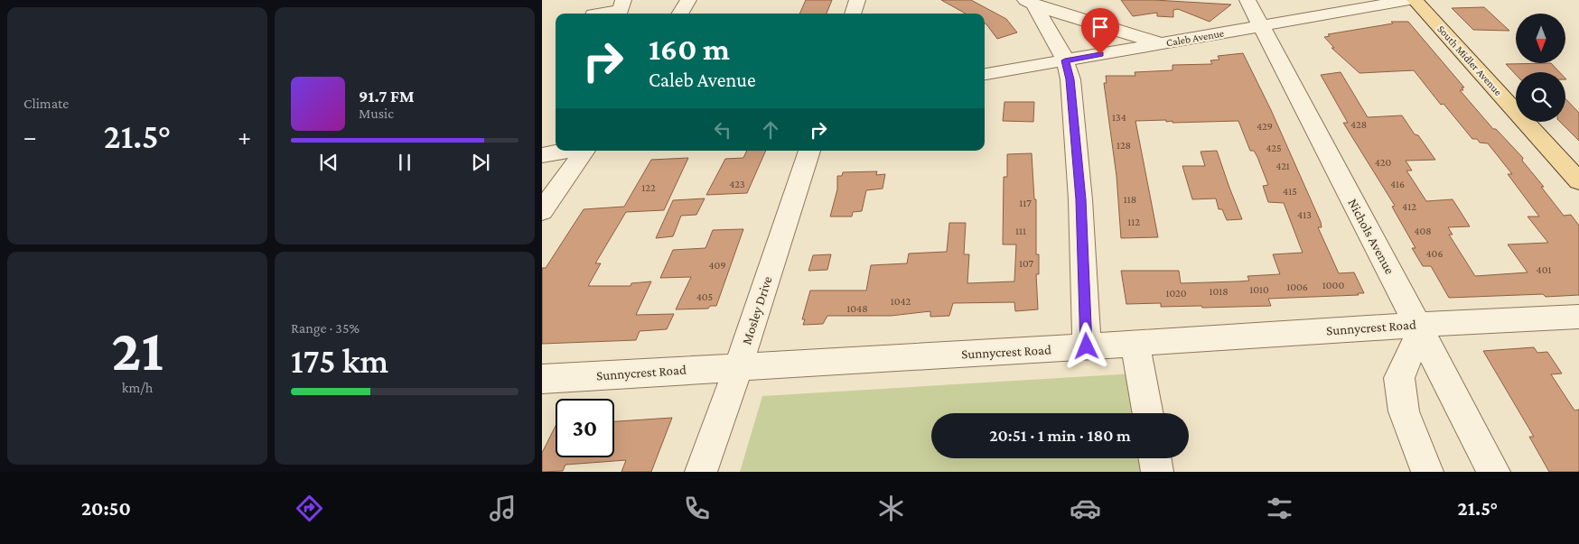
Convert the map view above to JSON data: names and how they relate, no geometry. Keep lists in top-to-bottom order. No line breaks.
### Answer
{"streets":{"main road":["South Midler Avenue"],"street":["Caleb Avenue","Nichols Avenue","Mosley Drive","Sunnycrest Road"]},"crossings":[["Caleb Avenue","Nichols Avenue"],["Nichols Avenue","Sunnycrest Road"],["Mosley Drive","Sunnycrest Road"]],"house_numbers":["134","428","429","128","425","420","421","423","416","122","415","118","117","412","413","112","111","408","406","107","409","401","1000","1006","1010","1018","1020","405","1042","1048"],"north":"bottom","page":{"tile":["Climate",["21","km/h"],["Range · 35%","175 km"]],"turn":["160 m","Caleb Avenue"],"song":["91.7 FM","Music"],"heat":["−","21.5°","+"],"limit":"30","trip":"20:51 · 1 min · 180 m","tabs":["20:50","21.5°"]}}
